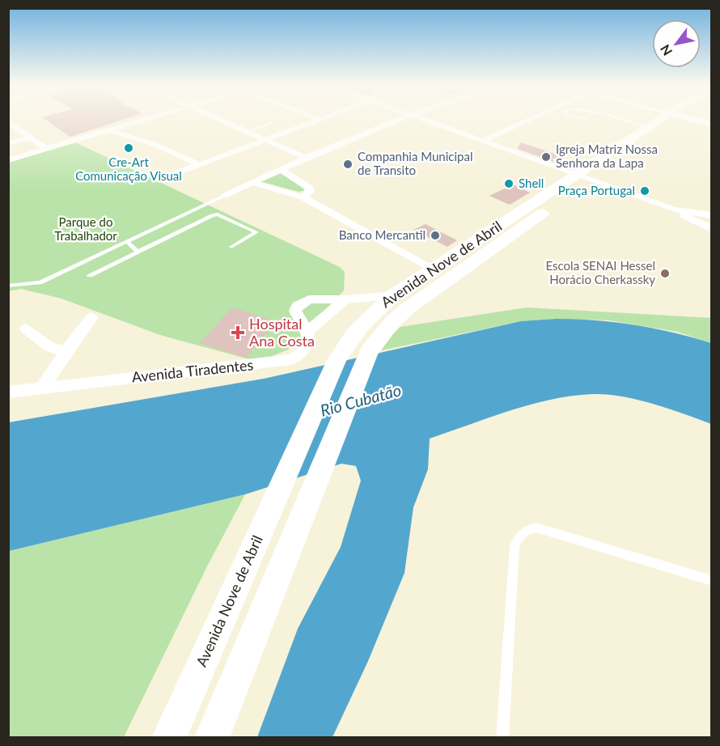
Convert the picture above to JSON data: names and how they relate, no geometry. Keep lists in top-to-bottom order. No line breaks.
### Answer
{"streets":{"main road":["Avenida Nove de Abril"],"street":["Avenida Tiradentes"]},"water":["Rio Cubatão"],"parks":["Parque do Trabalhador"],"places":{"other":["Cre-Art Comunicação Visual","Igreja Matriz Nossa Senhora da Lapa","Companhia Municipal de Transito","Shell","Praça Portugal","Banco Mercantil","Escola SENAI Hessel Horácio Cherkassky"],"health":["Hospital Ana Costa"]},"north":"bottom left"}
